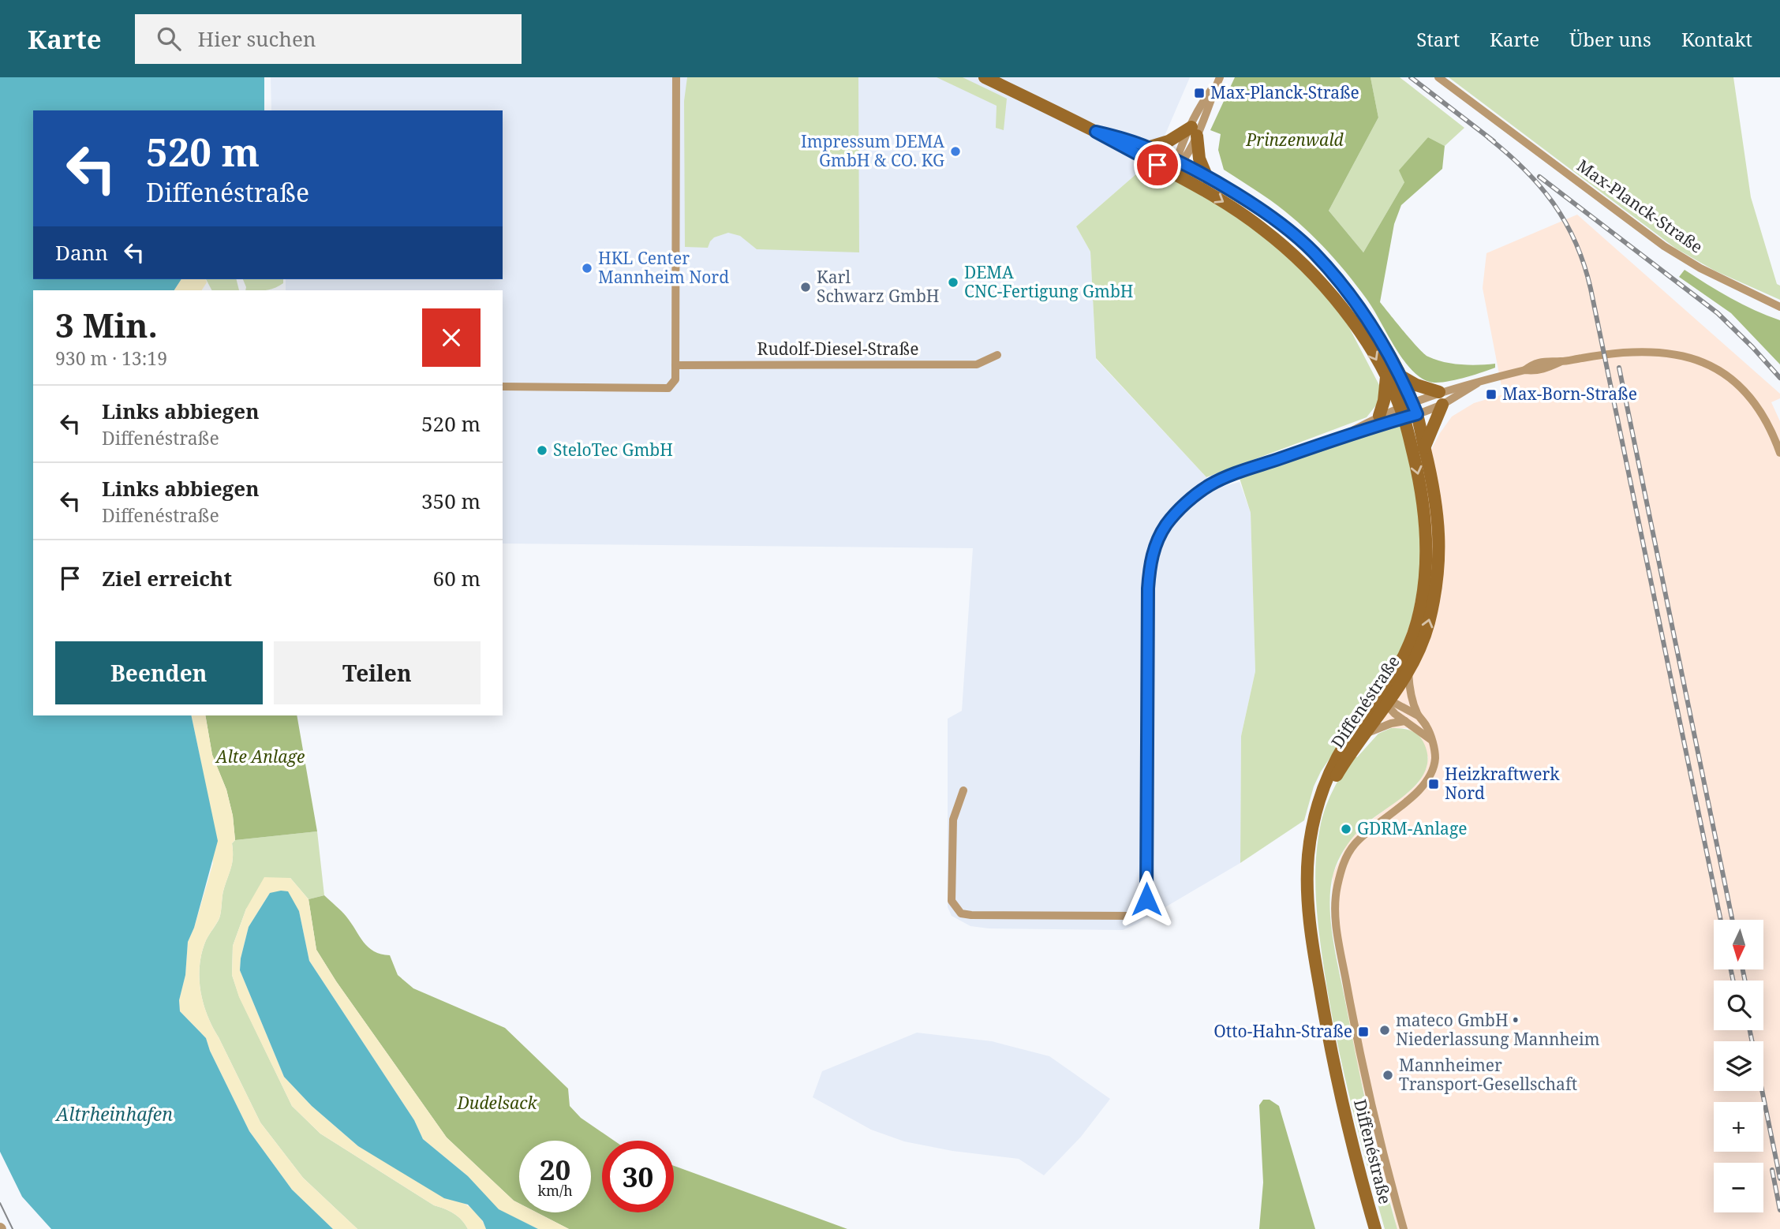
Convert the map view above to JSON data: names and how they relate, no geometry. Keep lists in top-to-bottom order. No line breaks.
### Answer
{"streets":{"main road":["Diffenéstraße"],"street":["Max-Planck-Straße","Rudolf-Diesel-Straße"]},"water":["Altrheinhafen"],"parks":["Prinzenwald","Alte Anlage","Dudelsack"],"places":{"transit":["Max-Planck-Straße","Max-Born-Straße","Heizkraftwerk Nord","Otto-Hahn-Straße"],"other":["Impressum DEMA GmbH & CO. KG","HKL Center Mannheim Nord","DEMA CNC-Fertigung GmbH","Karl Schwarz GmbH","SteloTec GmbH","GDRM-Anlage","mateco GmbH • Niederlassung Mannheim","Mannheimer Transport-Gesellschaft"]},"north":"bottom","page":{"header":"Karte","search":"Hier suchen","nav":["Start","Karte","Über uns","Kontakt"],"turn":["520 m","Diffenéstraße"],"then":"Dann","heading":["3 Min.","930 m · 13:19"],"list":[{"name":"Links abbiegen","note":"Diffenéstraße","value":"520 m"},{"name":"Links abbiegen","note":"Diffenéstraße","value":"350 m"},{"name":"Ziel erreicht","value":"60 m"}],"buttons":["Beenden","Teilen"],"map_buttons":["+","−"],"speed":"20 km/h","limit":"30"}}
